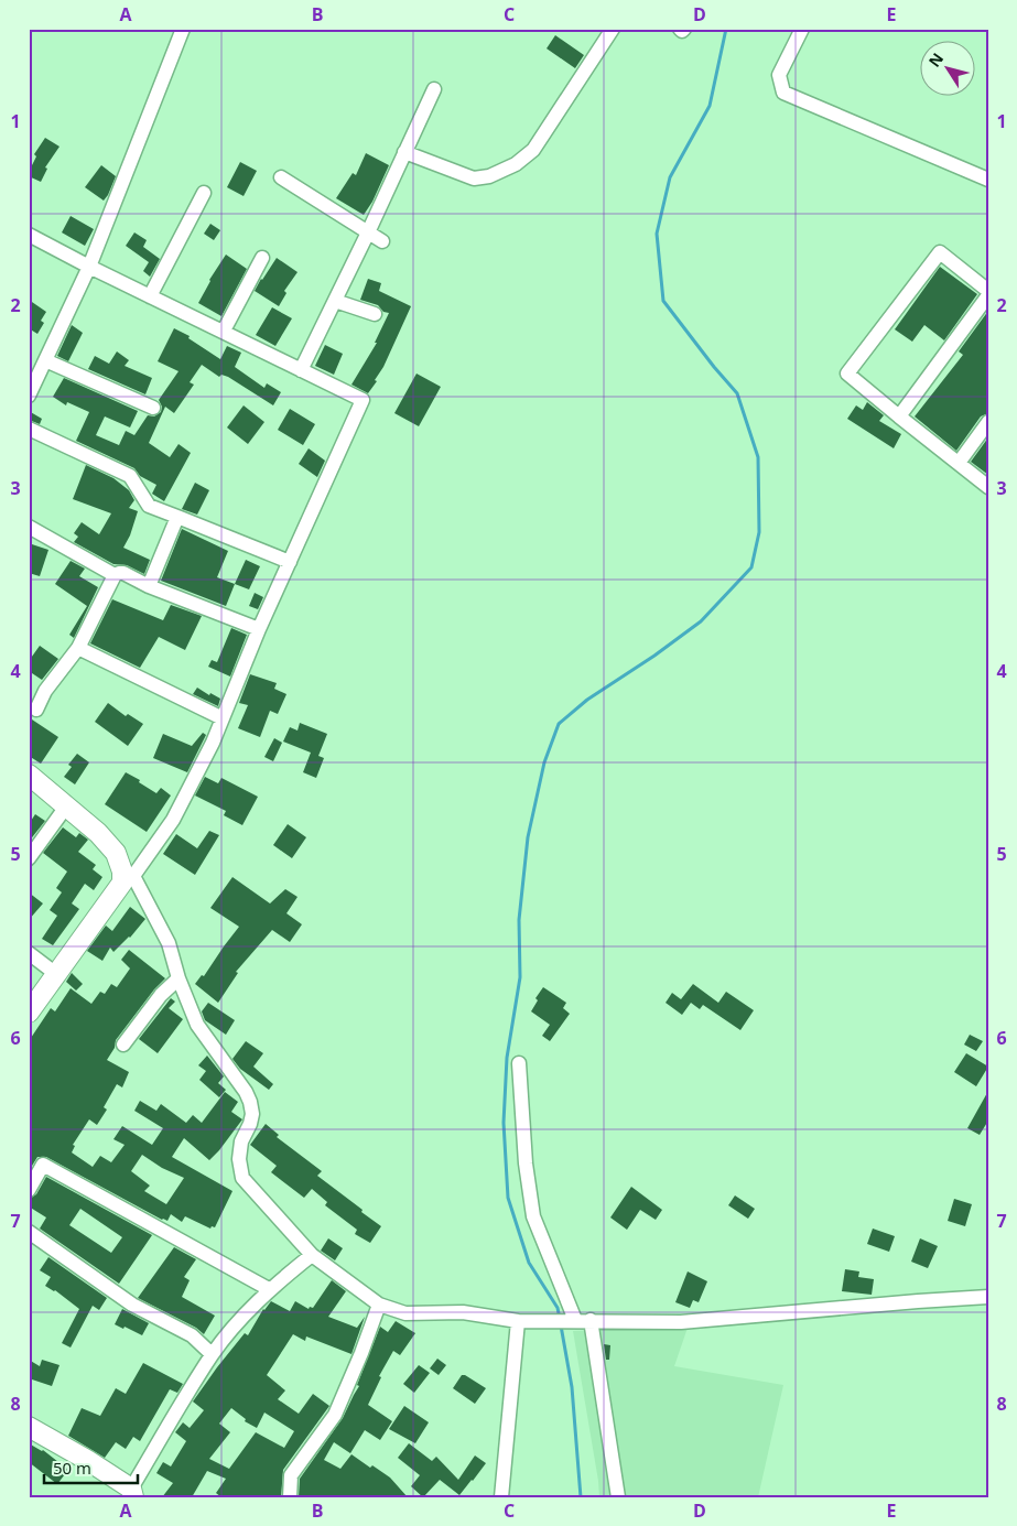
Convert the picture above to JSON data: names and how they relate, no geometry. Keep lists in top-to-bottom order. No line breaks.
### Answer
{"scale_bar":"50 m","north":"top left","grid":{"columns":["A","B","C","D","E"],"rows":["1","2","3","4","5","6","7","8"]}}
